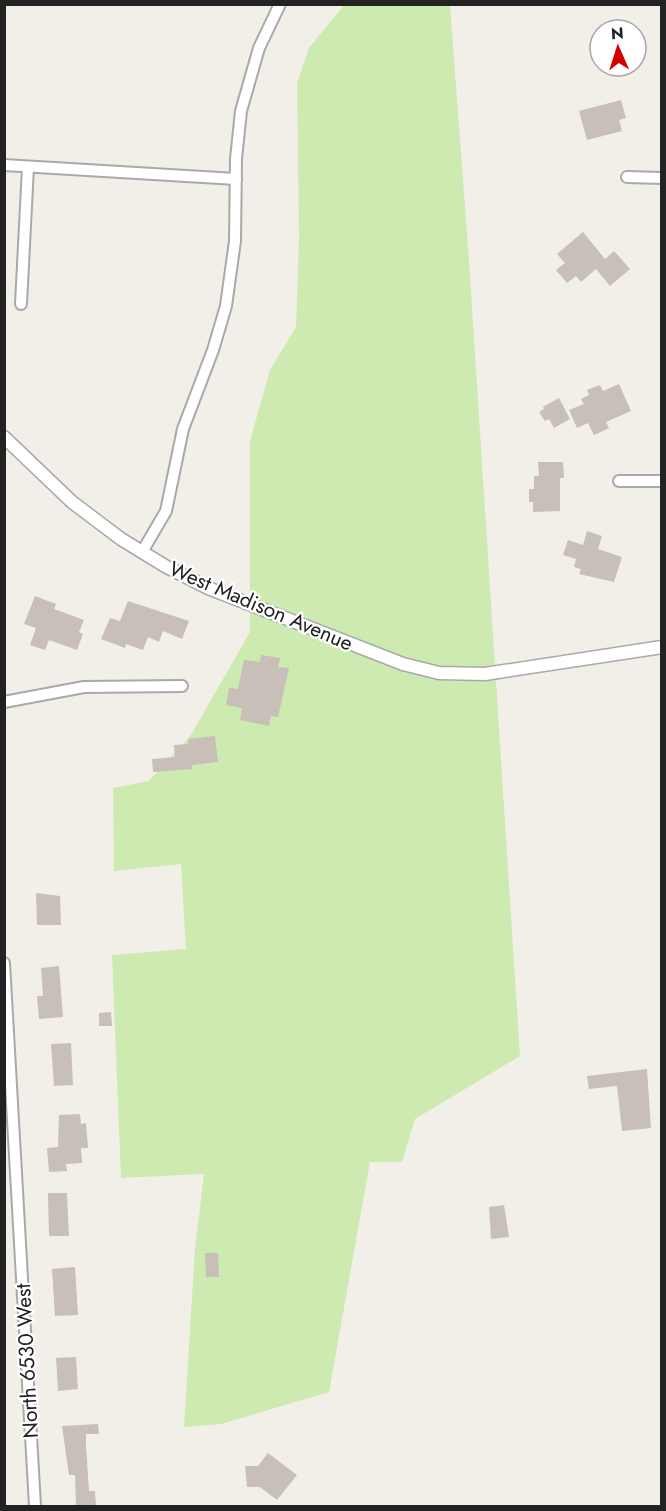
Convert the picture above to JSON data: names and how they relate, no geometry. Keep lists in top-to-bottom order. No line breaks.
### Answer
{"streets":{"street":["West Madison Avenue","North 6530 West"]},"north":"top"}
